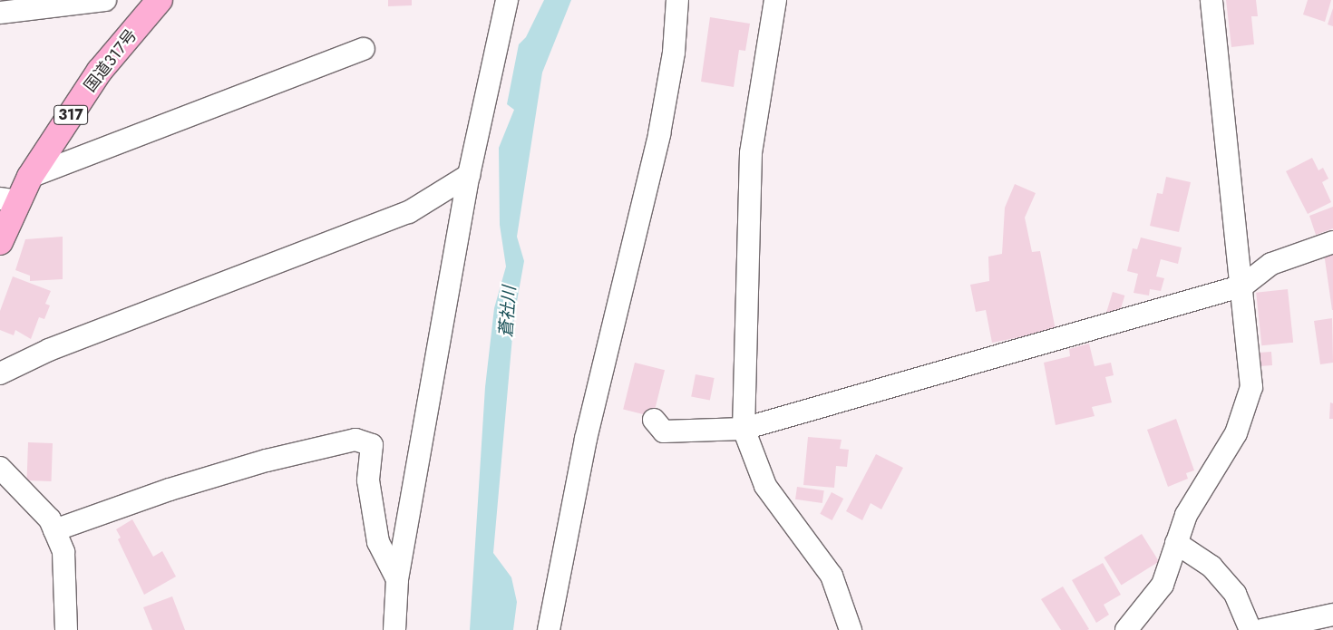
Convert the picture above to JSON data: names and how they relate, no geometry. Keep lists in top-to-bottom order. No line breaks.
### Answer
{"streets":{"highway":["国道317号","317"]},"water":["蒼社川"]}
